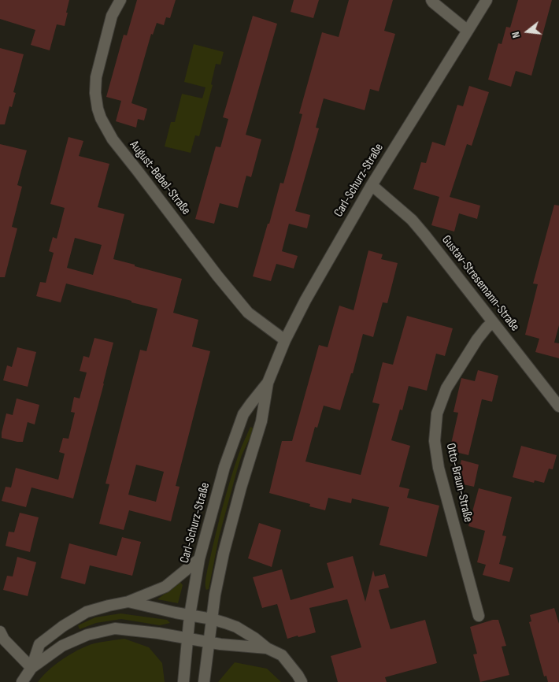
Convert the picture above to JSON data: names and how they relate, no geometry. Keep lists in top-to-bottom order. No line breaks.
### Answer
{"streets":{"street":["August-Bebel-Straße","Carl-Schurz-Straße","Gustav-Stresemann-Straße","Otto-Braun-Straße"]},"crossings":[["August-Bebel-Straße","Carl-Schurz-Straße"],["Carl-Schurz-Straße","Gustav-Stresemann-Straße"],["Gustav-Stresemann-Straße","Otto-Braun-Straße"]],"north":"left"}
